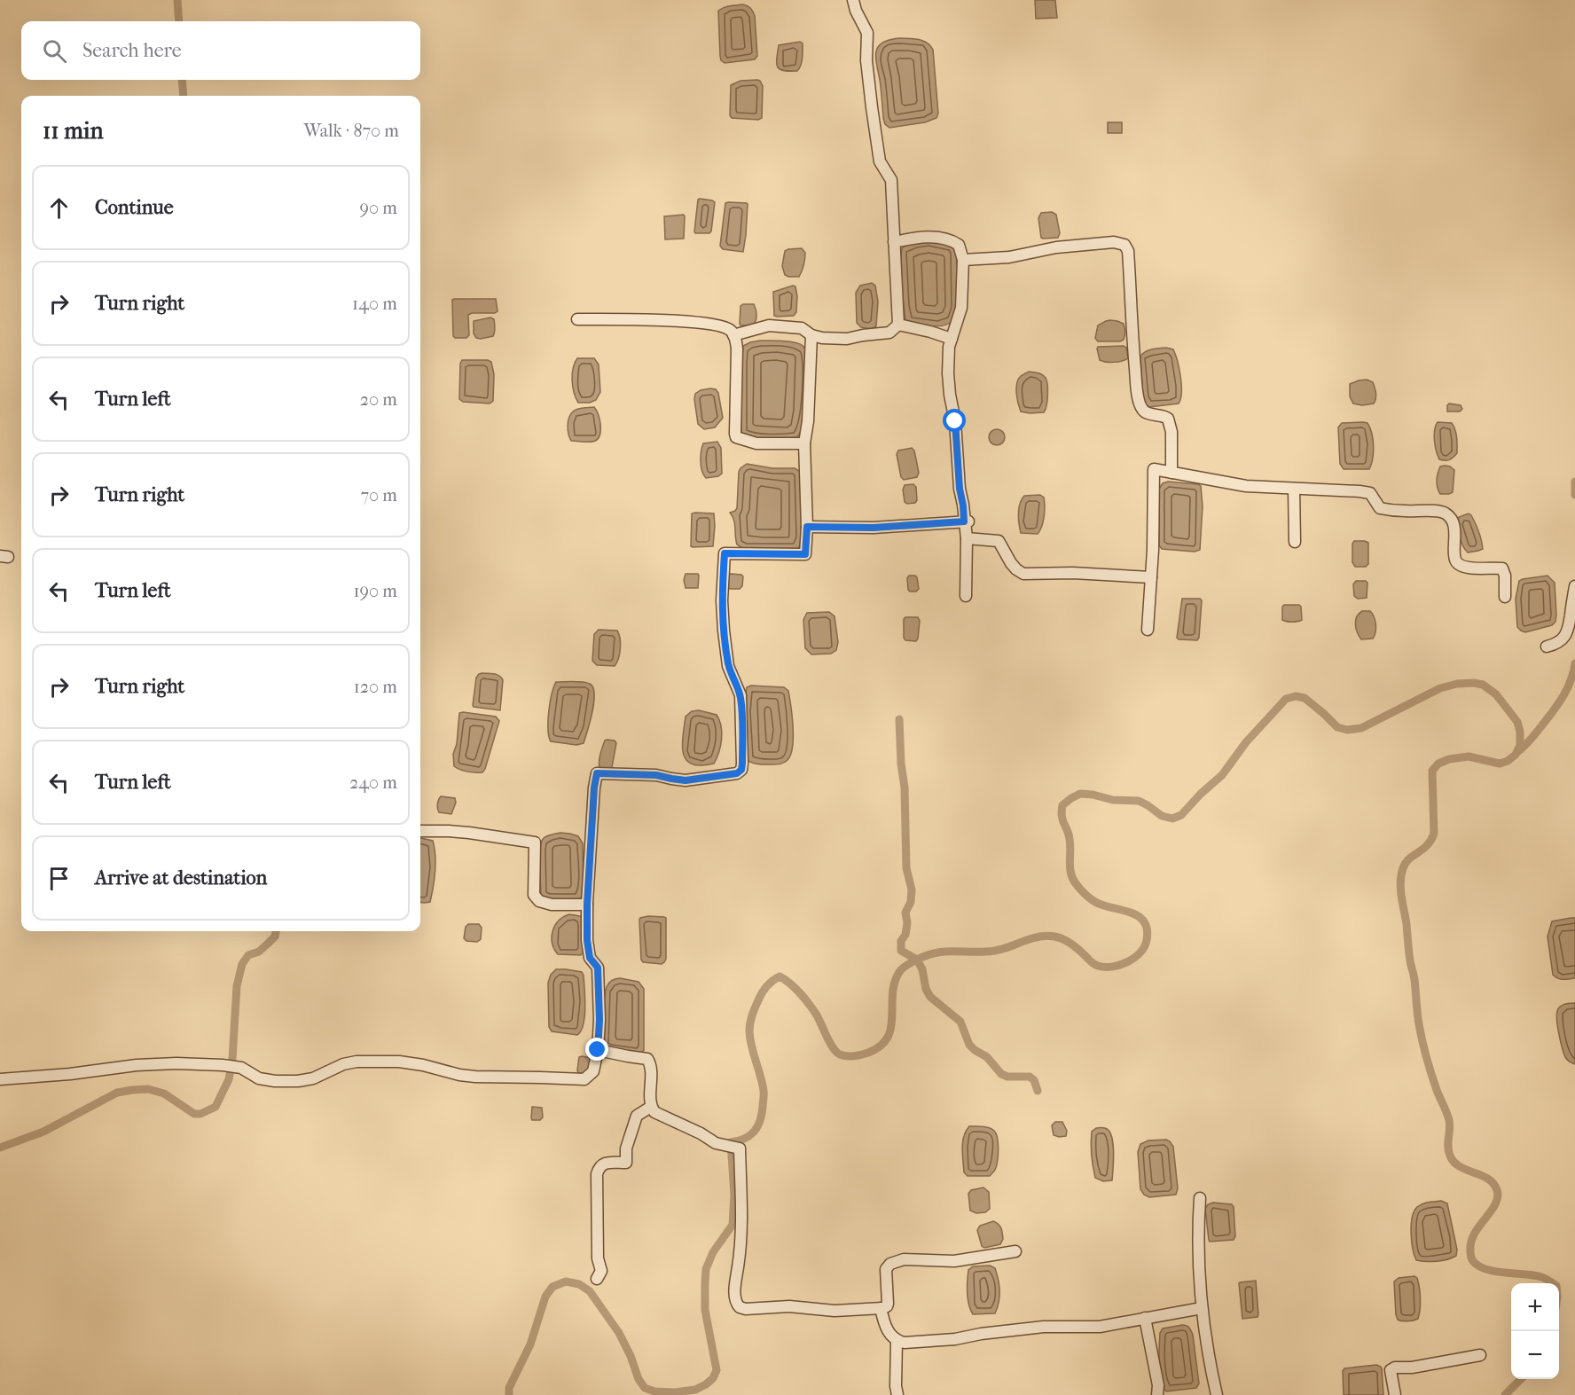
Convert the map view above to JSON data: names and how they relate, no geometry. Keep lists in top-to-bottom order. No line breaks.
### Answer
{"page":{"search":"Search here","heading":["11 min","Walk · 870 m"],"list":[["Continue","90 m"],["Turn right","140 m"],["Turn left","20 m"],["Turn right","70 m"],["Turn left","190 m"],["Turn right","120 m"],["Turn left","240 m"],"Arrive at destination"],"map_buttons":["+","−"]}}
